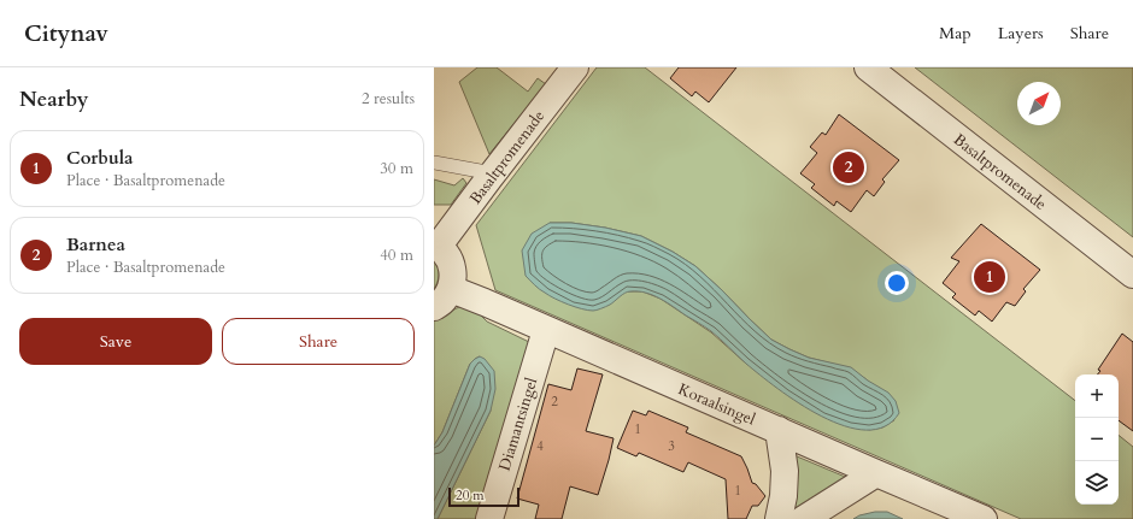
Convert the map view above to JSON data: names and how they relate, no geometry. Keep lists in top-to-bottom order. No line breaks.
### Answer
{"streets":{"street":["Basaltpromenade","Koraalsingel","Diamantsingel"]},"crossings":[["Koraalsingel","Diamantsingel"]],"house_numbers":["2","1","4","3","1"],"scale_bar":"20 m","north":"top right","page":{"header":"Citynav","nav":["Map","Layers","Share"],"heading":["Nearby","2 results"],"list":[{"mark":"1","name":"Corbula","note":"Place · Basaltpromenade","value":"30 m"},{"mark":"2","name":"Barnea","note":"Place · Basaltpromenade","value":"40 m"}],"pins":["2","1"],"buttons":["Save","Share"],"map_buttons":["+","−"],"scale":"20 m"}}
